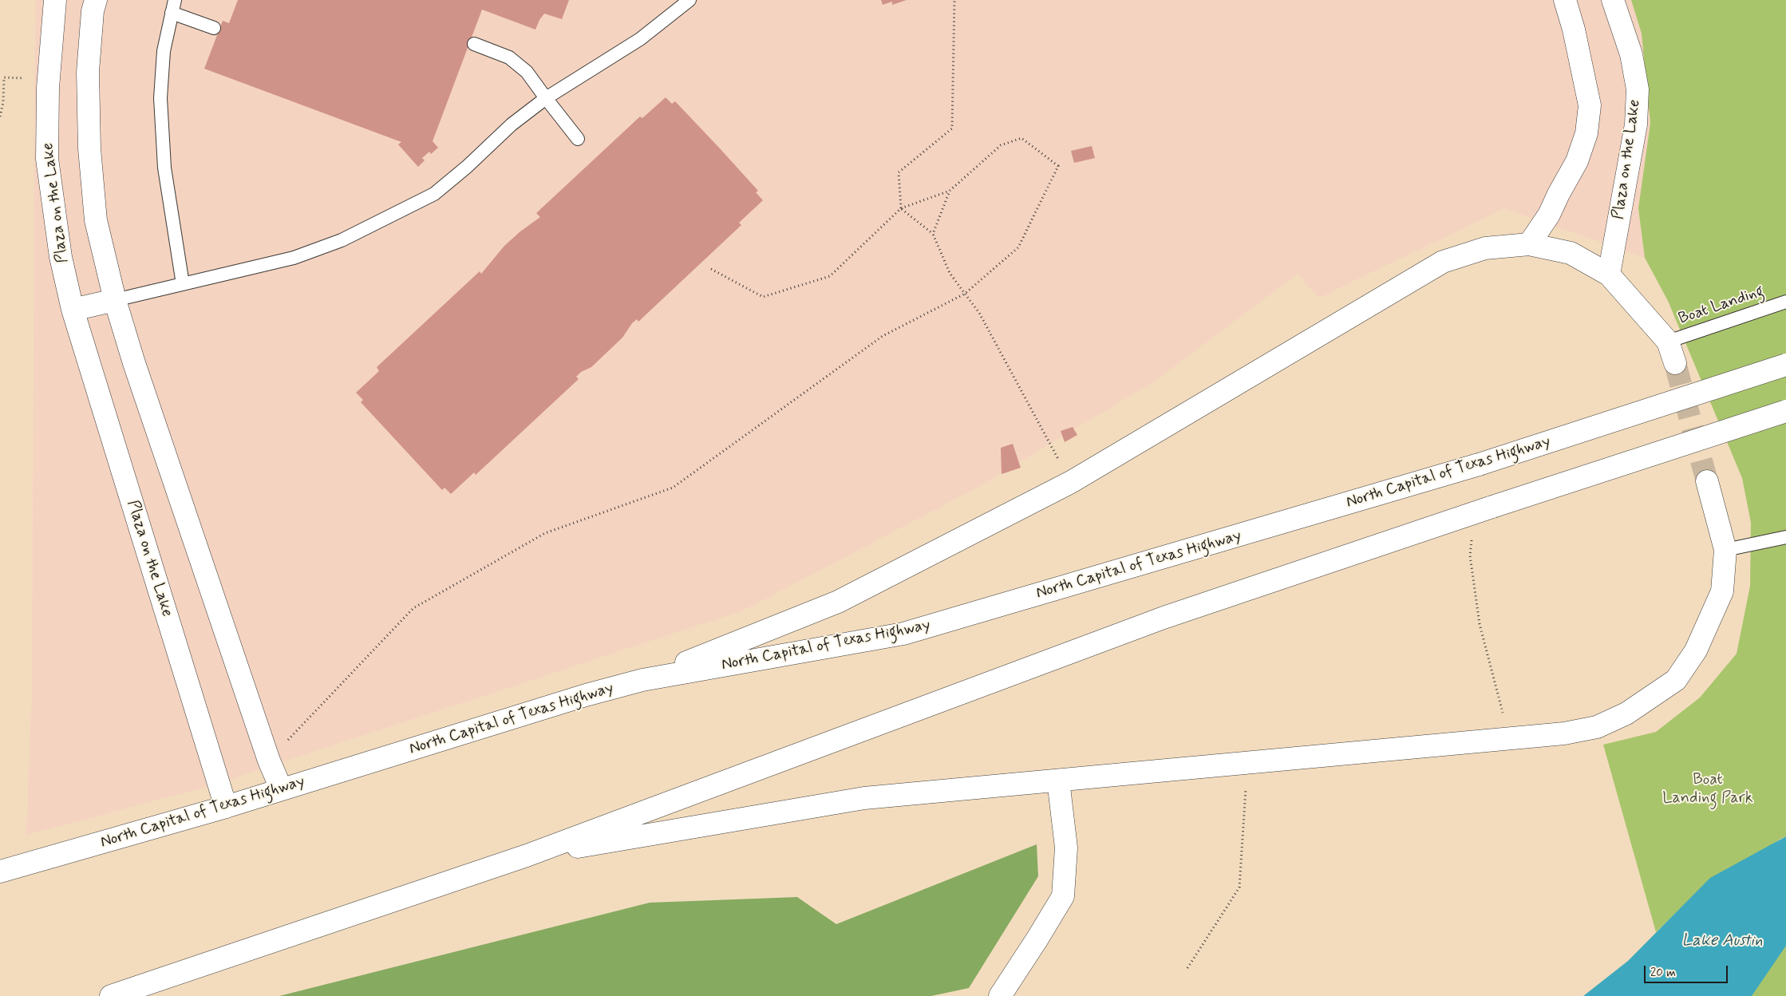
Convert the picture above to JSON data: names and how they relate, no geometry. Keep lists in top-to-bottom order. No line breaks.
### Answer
{"streets":{"main road":["Plaza on the Lake","North Capital of Texas Highway"],"lane":["Boat Landing"]},"crossings":[["Plaza on the Lake","North Capital of Texas Highway"]],"water":["Lake Austin"],"parks":["Boat Landing Park"],"scale_bar":"20 m"}
